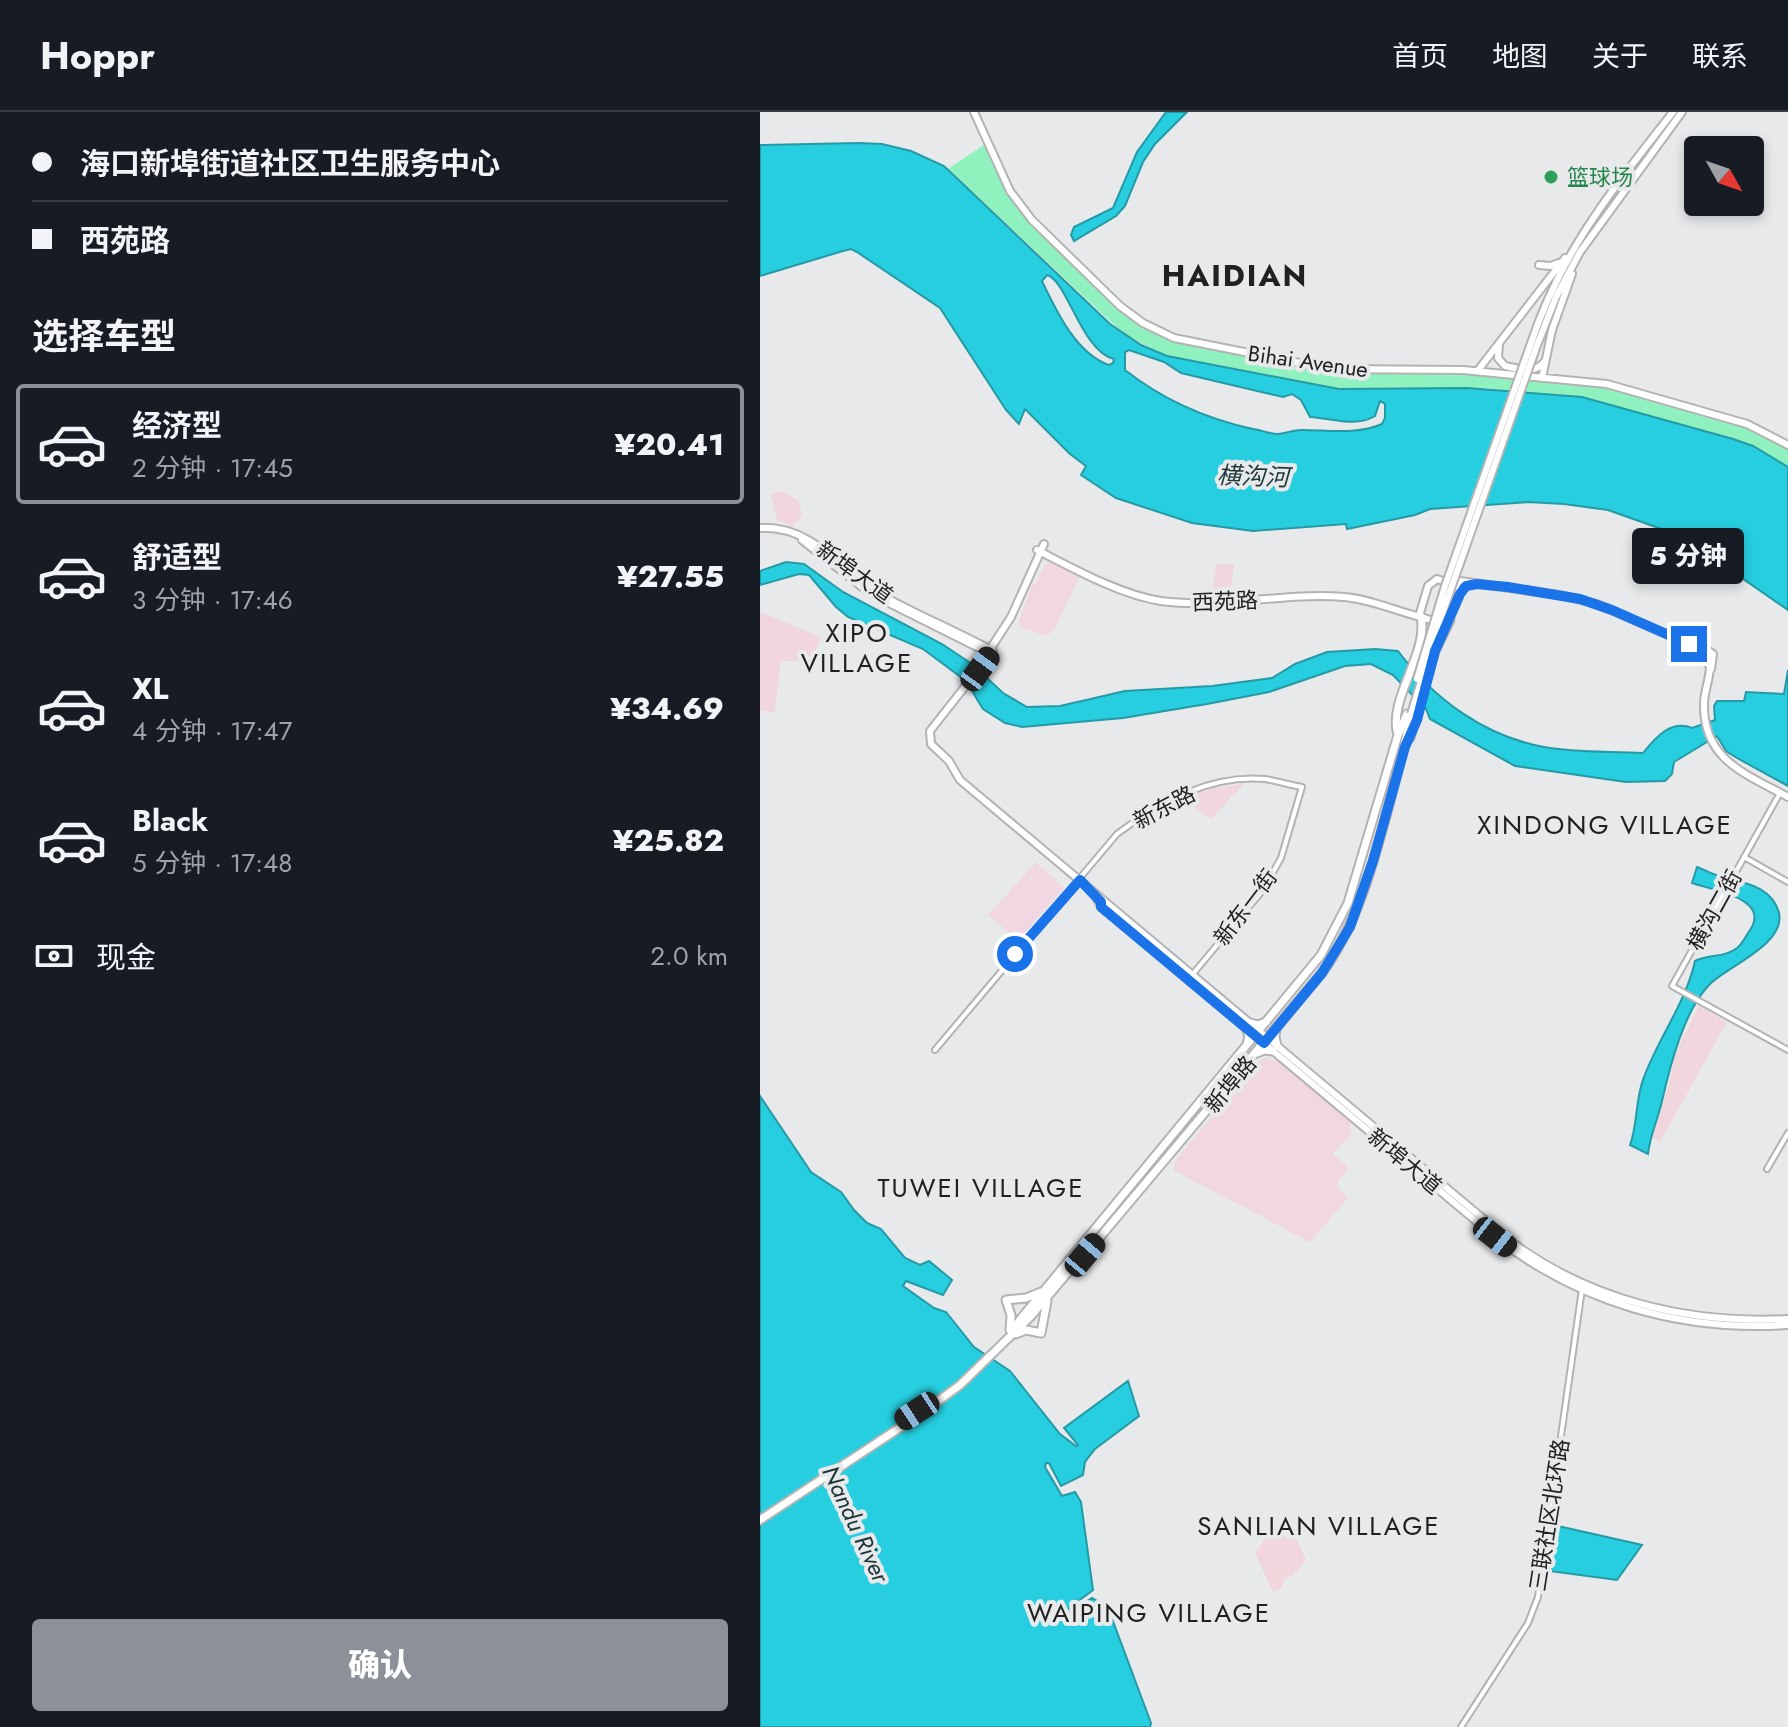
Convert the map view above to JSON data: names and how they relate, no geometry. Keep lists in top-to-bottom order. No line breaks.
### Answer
{"streets":{"highway":["新埠路"],"main road":["Bihai Avenue","新埠大道","西苑路"],"street":["新东路","新东一街","横沟二街","三联社区北环路"]},"crossings":[["新埠大道","西苑路"],["新埠大道","新东路"],["新埠大道","新东一街"],["新埠大道","新埠路"],["新埠大道","三联社区北环路"],["新东路","新东一街"]],"districts":["HAIDIAN","XIPO VILLAGE","XINDONG VILLAGE","TUWEI VILLAGE","SANLIAN VILLAGE","WAIPING VILLAGE"],"water":["横沟河","Nandu River"],"places":["篮球场"],"north":"bottom right","page":{"header":"Hoppr","nav":["首页","地图","关于","联系"],"banner":["海口新埠街道社区卫生服务中心","西苑路"],"heading":"选择车型","list":[{"name":"经济型","note":"2 分钟 · 17:45","value":"¥20.41"},{"name":"舒适型","note":"3 分钟 · 17:46","value":"¥27.55"},{"name":"XL","note":"4 分钟 · 17:47","value":"¥34.69"},{"name":"Black","note":"5 分钟 · 17:48","value":"¥25.82"}],"bubble":"5 分钟","pay":["现金","2.0 km"],"buttons":"确认"}}
